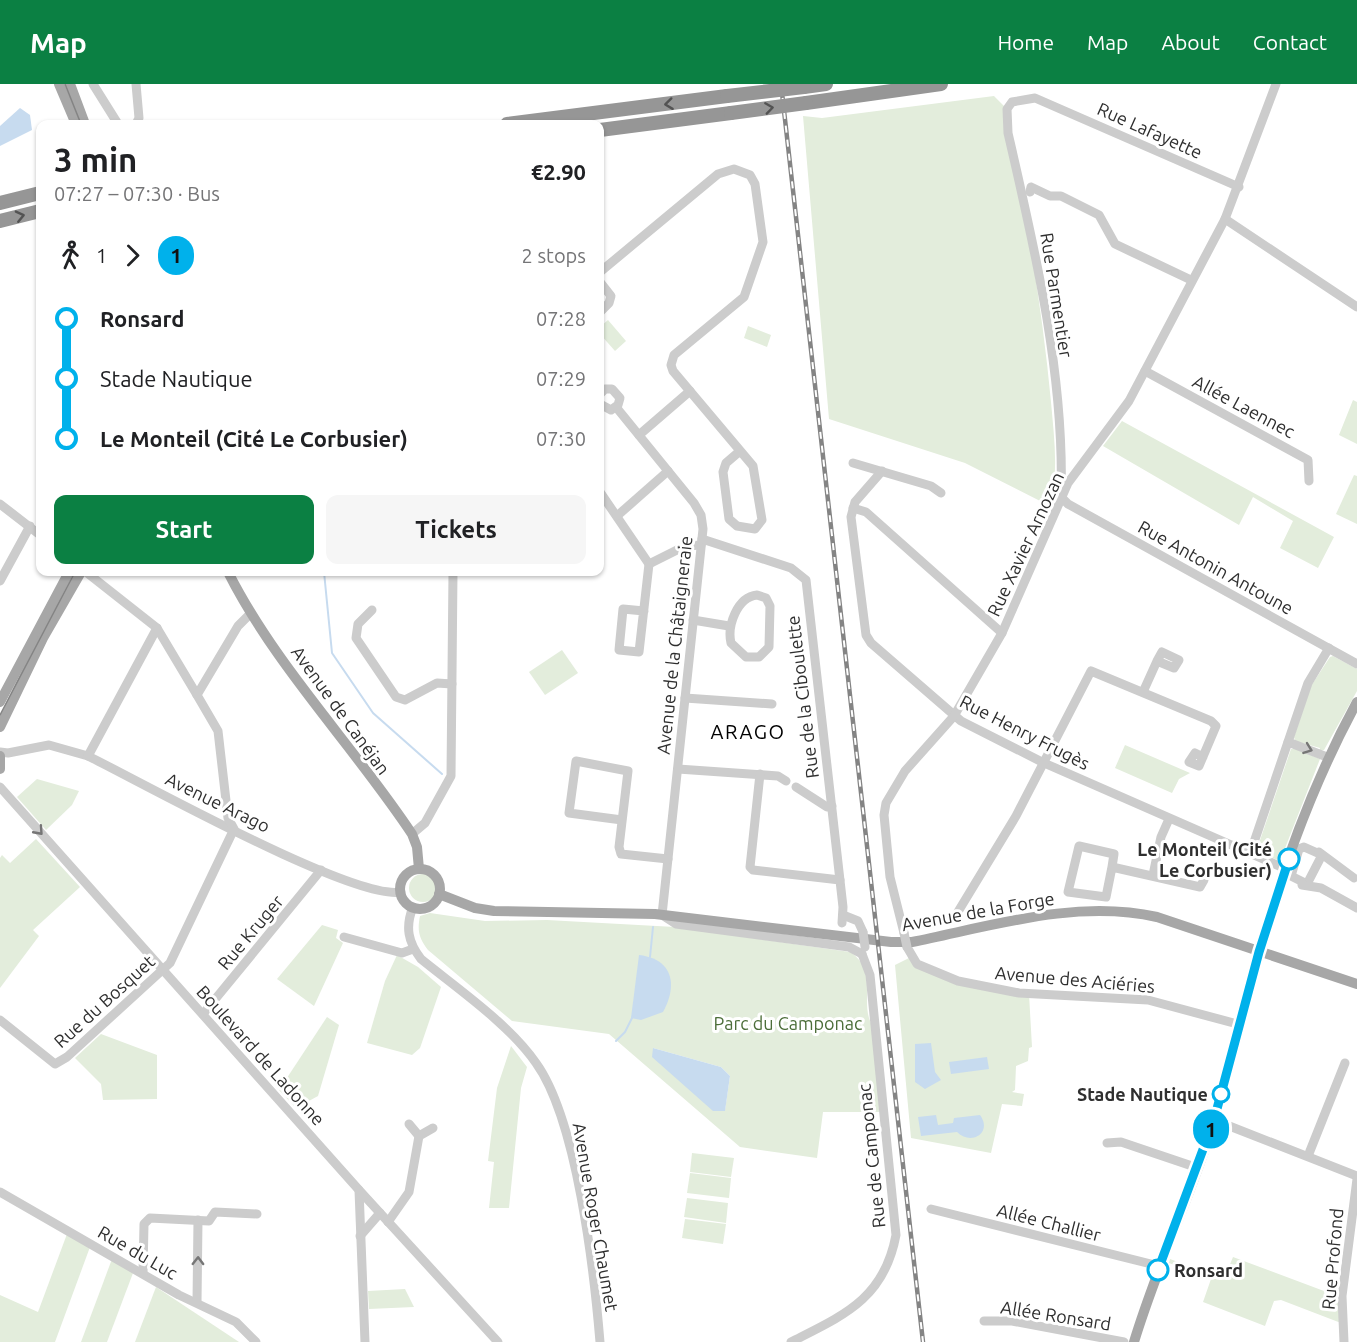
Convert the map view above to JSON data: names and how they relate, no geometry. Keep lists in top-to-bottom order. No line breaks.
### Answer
{"streets":{"main road":["Avenue de Canéjan","Avenue de la Forge"],"street":["Rue Lafayette","Rue Parmentier","Allée Laennec","Rue Xavier Arnozan","Rue Antonin Antoune","Avenue de la Châtaigneraie","Rue de la Ciboulette","Rue Henry Frugès","Avenue Arago","Rue Kruger","Avenue des Aciéries","Rue du Bosquet","Boulevard de Ladonne","Rue de Camponac","Avenue Roger Chaumet","Allée Challier","Rue du Luc","Rue Profond","Allée Ronsard"]},"crossings":[["Rue Lafayette","Rue Parmentier"],["Rue Lafayette","Rue Xavier Arnozan"],["Rue Parmentier","Rue Xavier Arnozan"],["Rue Parmentier","Rue Antonin Antoune"],["Allée Laennec","Rue Xavier Arnozan"],["Rue Xavier Arnozan","Rue Antonin Antoune"],["Rue Xavier Arnozan","Rue Henry Frugès"],["Rue Xavier Arnozan","Avenue des Aciéries"],["Avenue de la Châtaigneraie","Rue de la Ciboulette"],["Avenue de la Châtaigneraie","Avenue de la Forge"],["Rue de la Ciboulette","Rue de Camponac"],["Avenue de Canéjan","Avenue Arago"],["Avenue Arago","Rue Kruger"],["Avenue Arago","Rue du Bosquet"],["Rue Kruger","Boulevard de Ladonne"],["Rue du Bosquet","Boulevard de Ladonne"]],"districts":["ARAGO"],"parks":["Parc du Camponac"],"places":["Le Monteil (Cité Le Corbusier)","Stade Nautique","Ronsard"],"lines":["bus line 1"],"page":{"header":"Map","nav":["Home","Map","About","Contact"],"on_map":"1","heading":["3 min","07:27 – 07:30 · Bus","€2.90"],"legs":["1","1","2 stops"],"list":[{"name":"Ronsard","value":"07:28"},{"name":"Stade Nautique","value":"07:29"},{"name":"Le Monteil (Cité Le Corbusier)","value":"07:30"}],"buttons":["Start","Tickets"]}}
